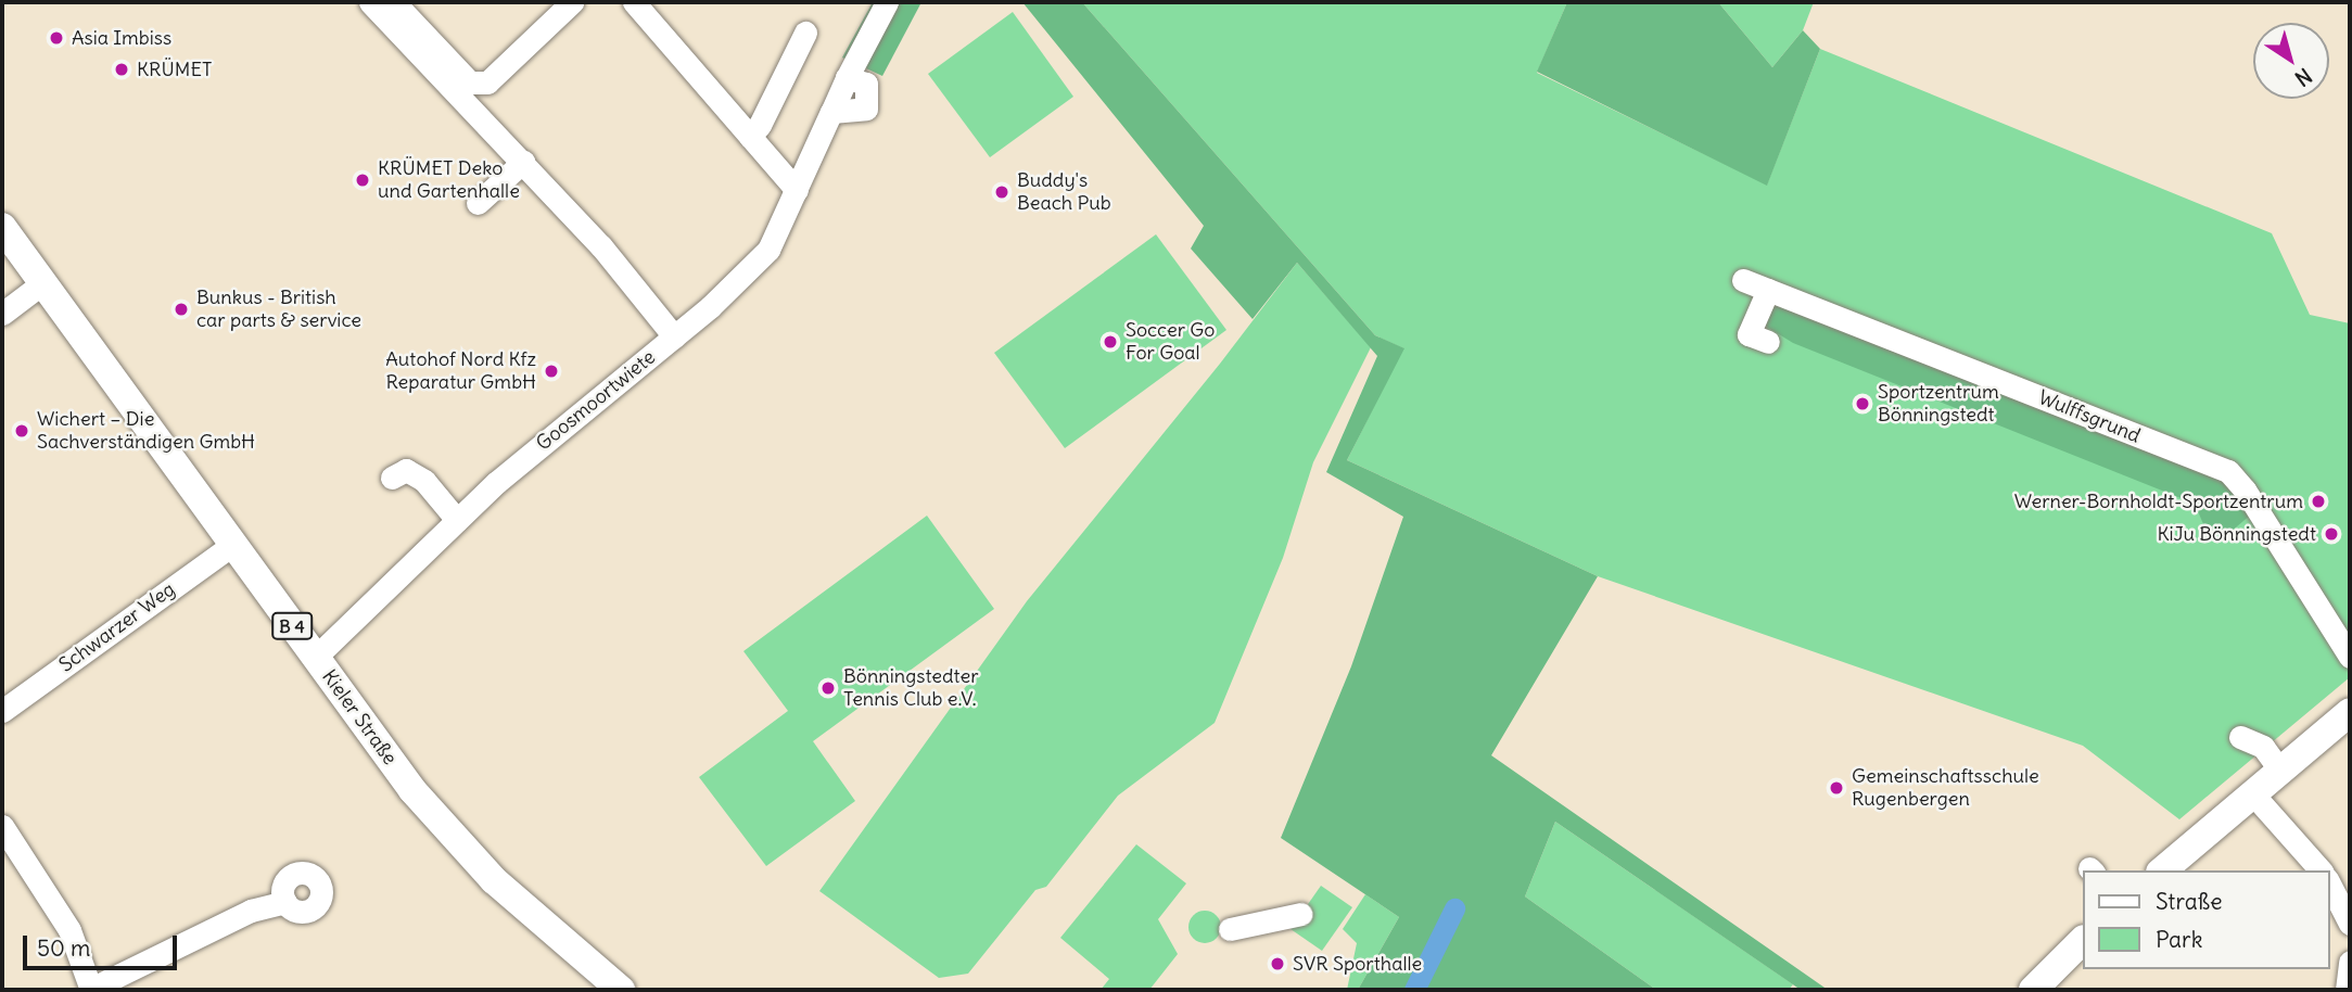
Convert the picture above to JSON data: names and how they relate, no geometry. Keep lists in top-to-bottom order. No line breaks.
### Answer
{"streets":{"main road":["B 4","Kieler Straße"],"street":["Goosmoortwiete","Wulffsgrund","Schwarzer Weg"]},"crossings":[["Goosmoortwiete","Kieler Straße"],["Schwarzer Weg","Kieler Straße"]],"places":["Asia Imbiss","KRÜMET","KRÜMET Deko und Gartenhalle","Buddy's Beach Pub","Bunkus - British car parts & service","Soccer Go For Goal","Autohof Nord Kfz Reparatur GmbH","Sportzentrum Bönningstedt","Wichert – Die Sachverständigen GmbH","Werner-Bornholdt-Sportzentrum","KiJu Bönningstedt","Bönningstedter Tennis Club e.V.","Gemeinschaftsschule Rugenbergen","SVR Sporthalle"],"legend":["Straße","Park"],"scale_bar":"50 m","north":"bottom right"}
